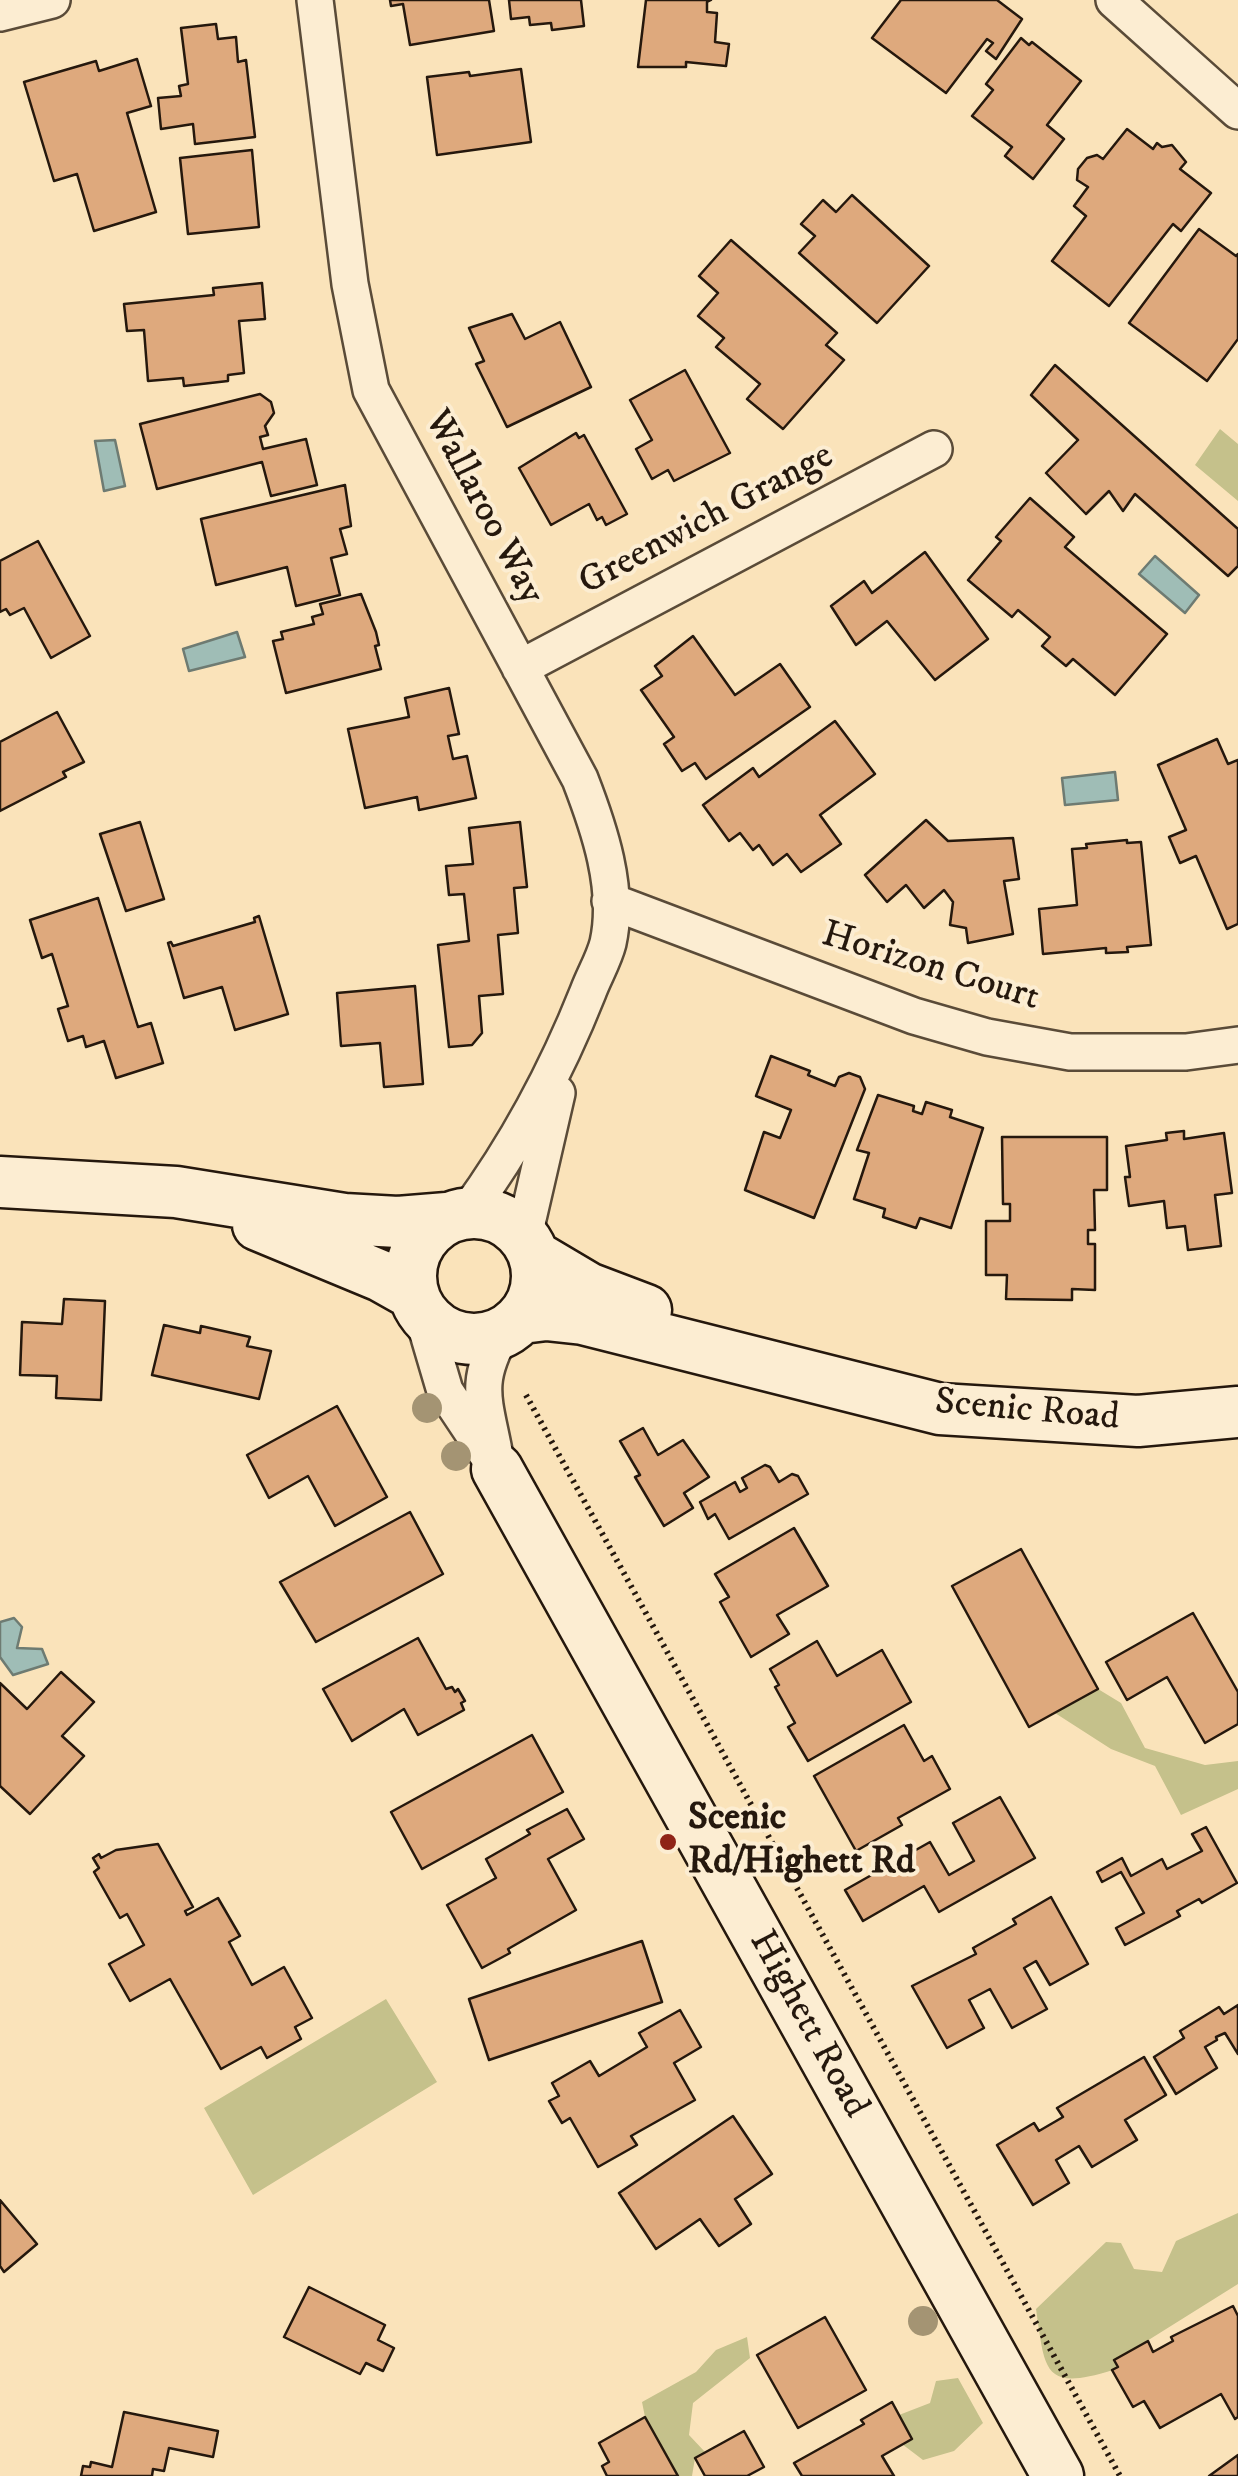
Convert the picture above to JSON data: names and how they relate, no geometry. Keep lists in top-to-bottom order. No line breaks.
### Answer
{"streets":{"main road":["Scenic Road","Highett Road"],"street":["Wallaroo Way","Greenwich Grange","Horizon Court"]},"crossings":[["Wallaroo Way","Greenwich Grange"],["Wallaroo Way","Horizon Court"],["Wallaroo Way","Scenic Road"],["Wallaroo Way","Highett Road"],["Scenic Road","Highett Road"]],"places":["Scenic Rd/Highett Rd"]}
